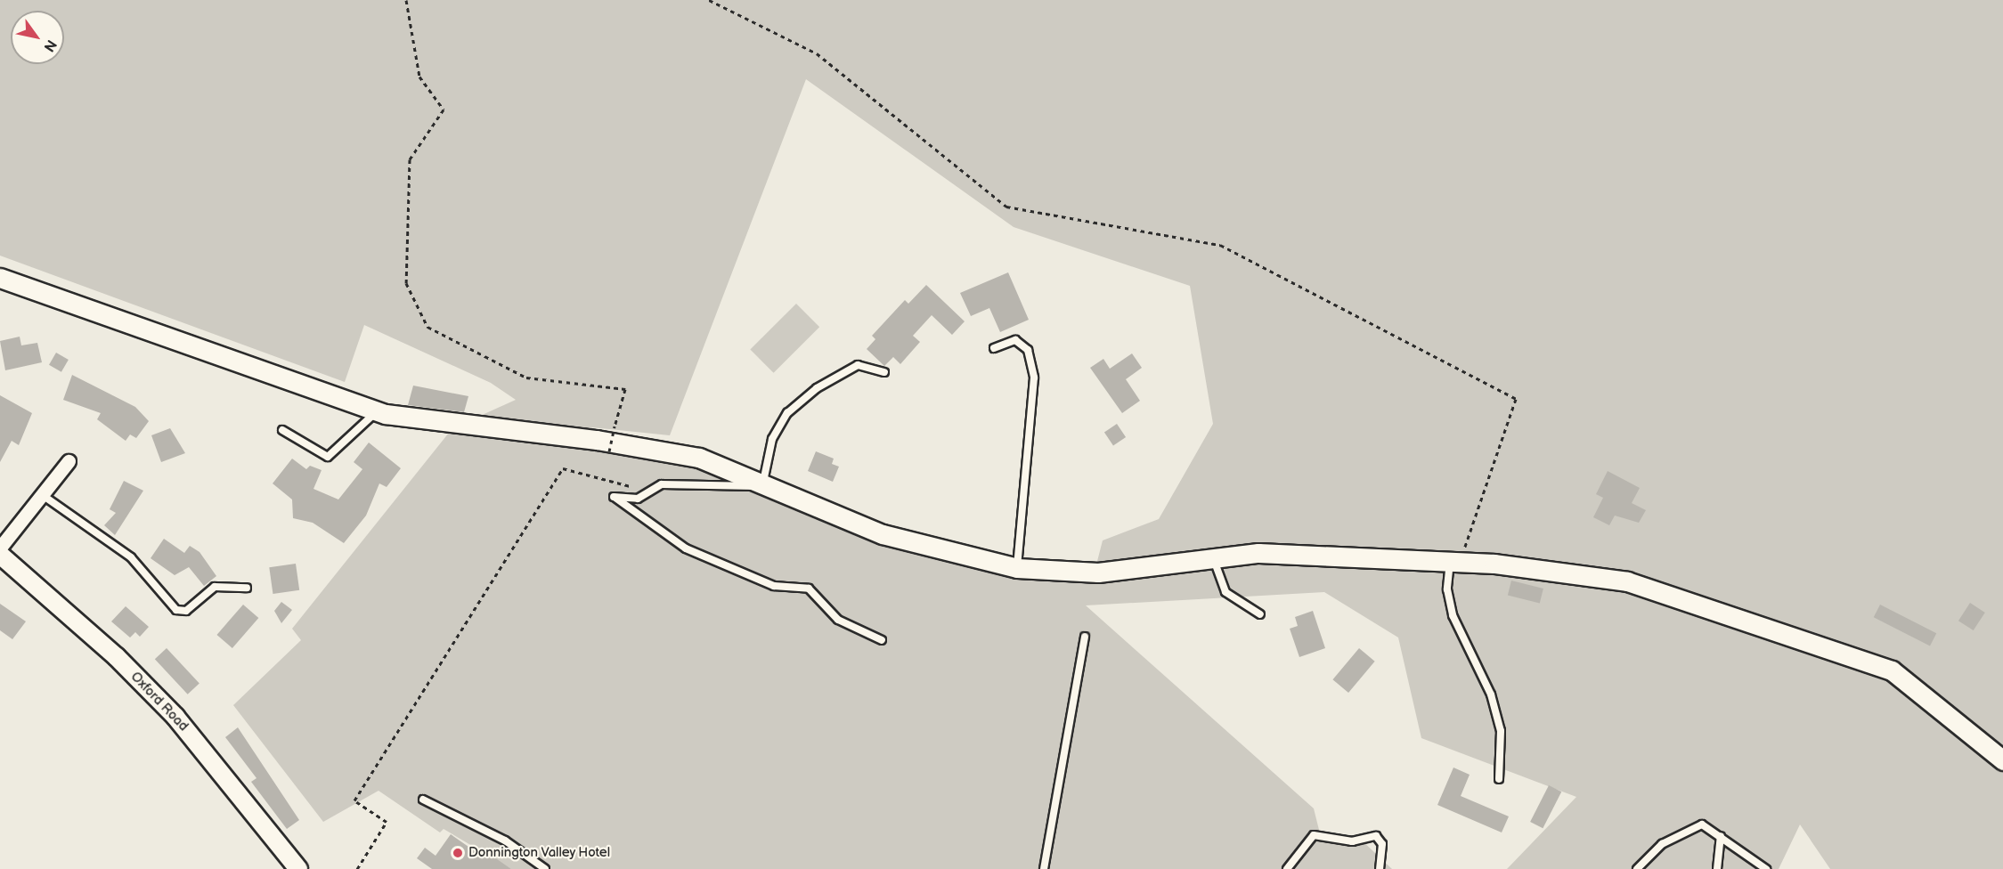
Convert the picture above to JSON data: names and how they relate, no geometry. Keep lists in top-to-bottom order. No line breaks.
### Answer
{"streets":{"street":["Oxford Road"]},"places":["Donnington Valley Hotel"],"north":"bottom right"}
